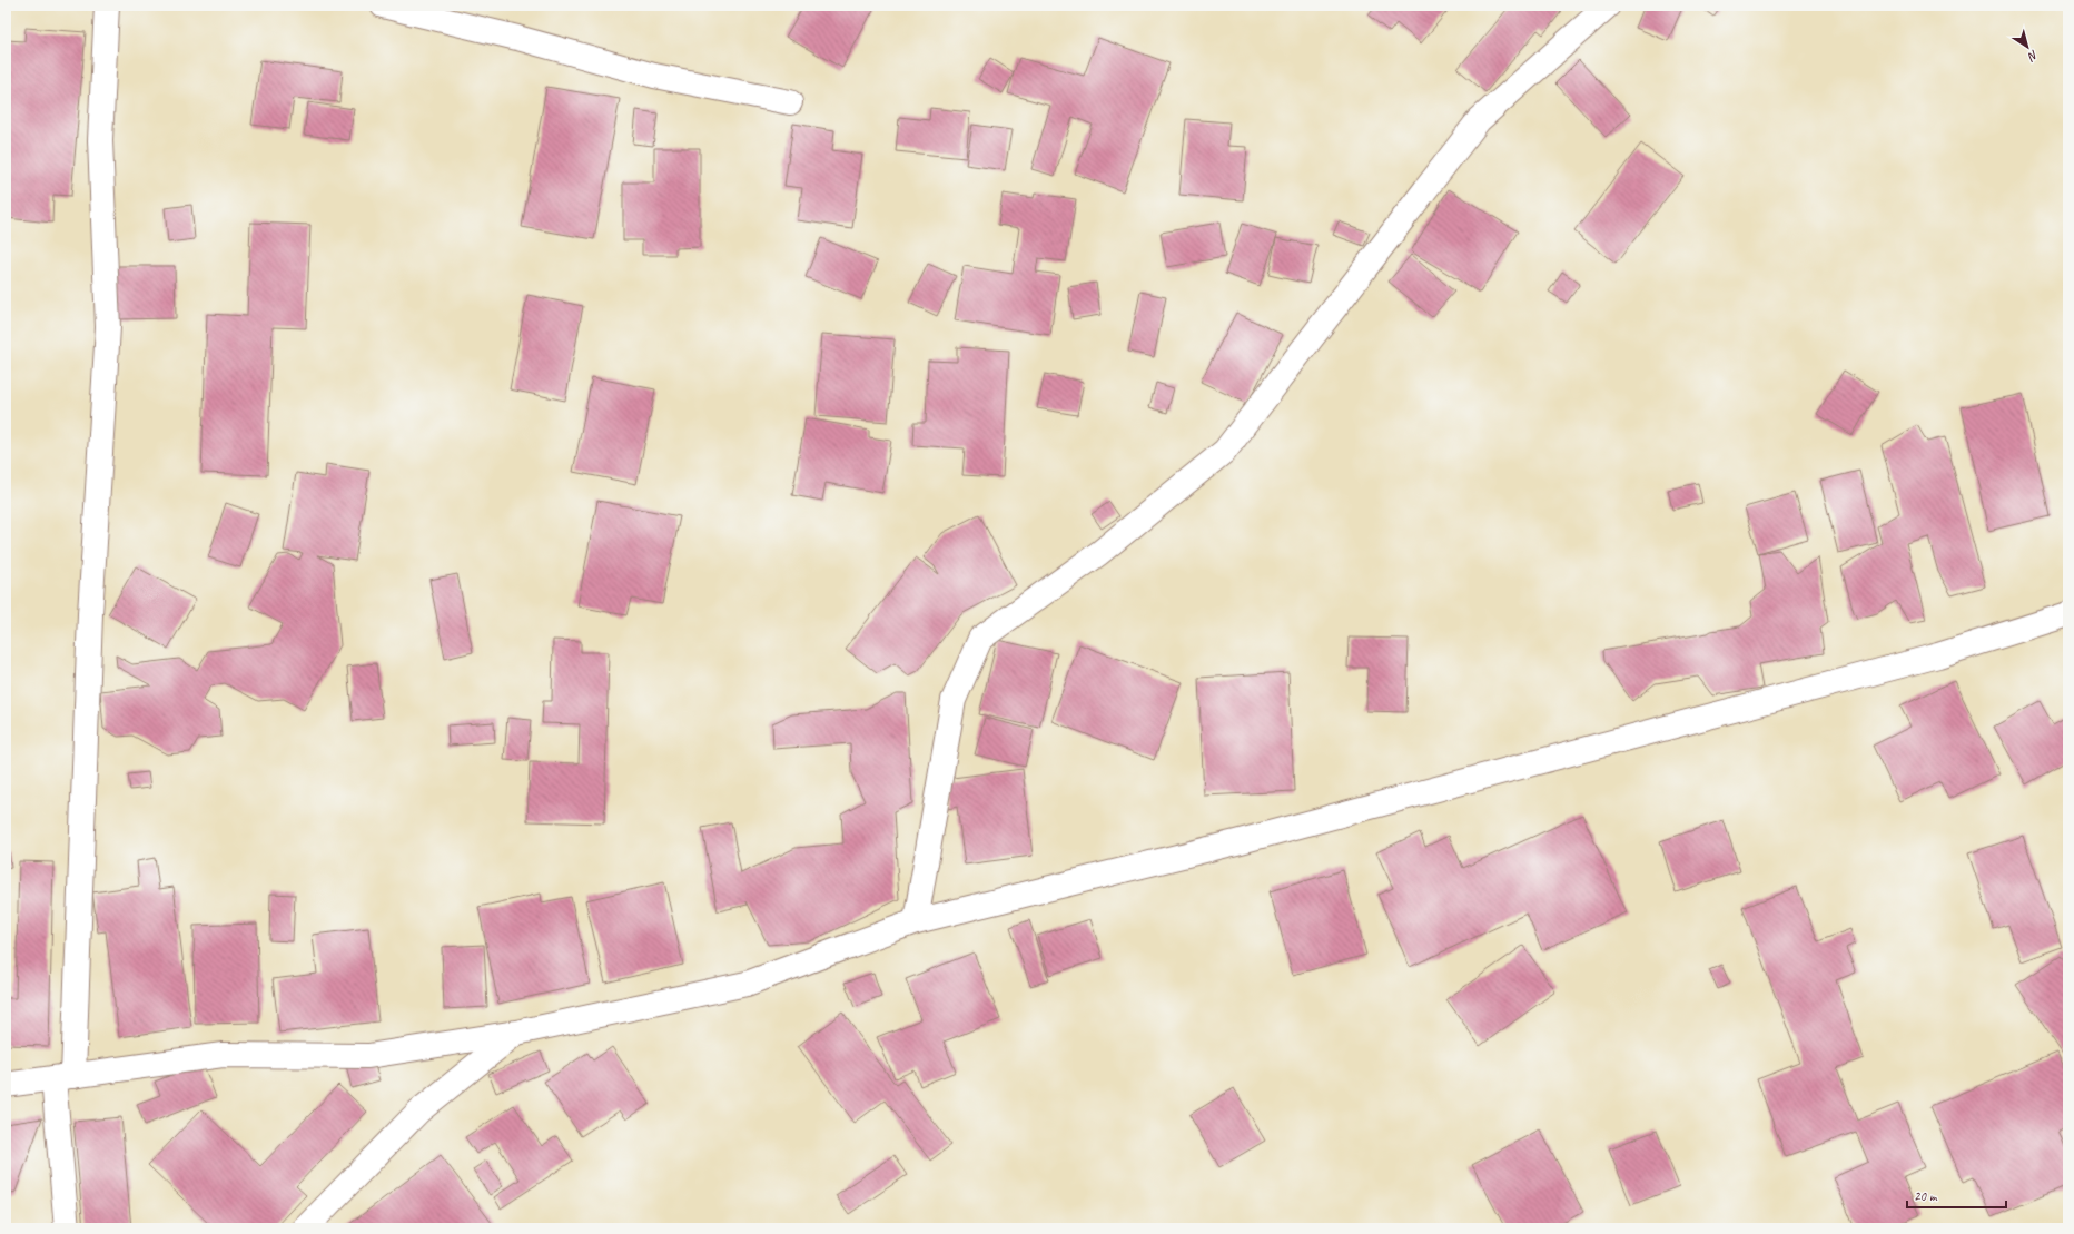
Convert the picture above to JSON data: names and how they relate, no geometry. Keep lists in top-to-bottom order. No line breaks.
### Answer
{"scale_bar":"20 m","north":"bottom right"}
